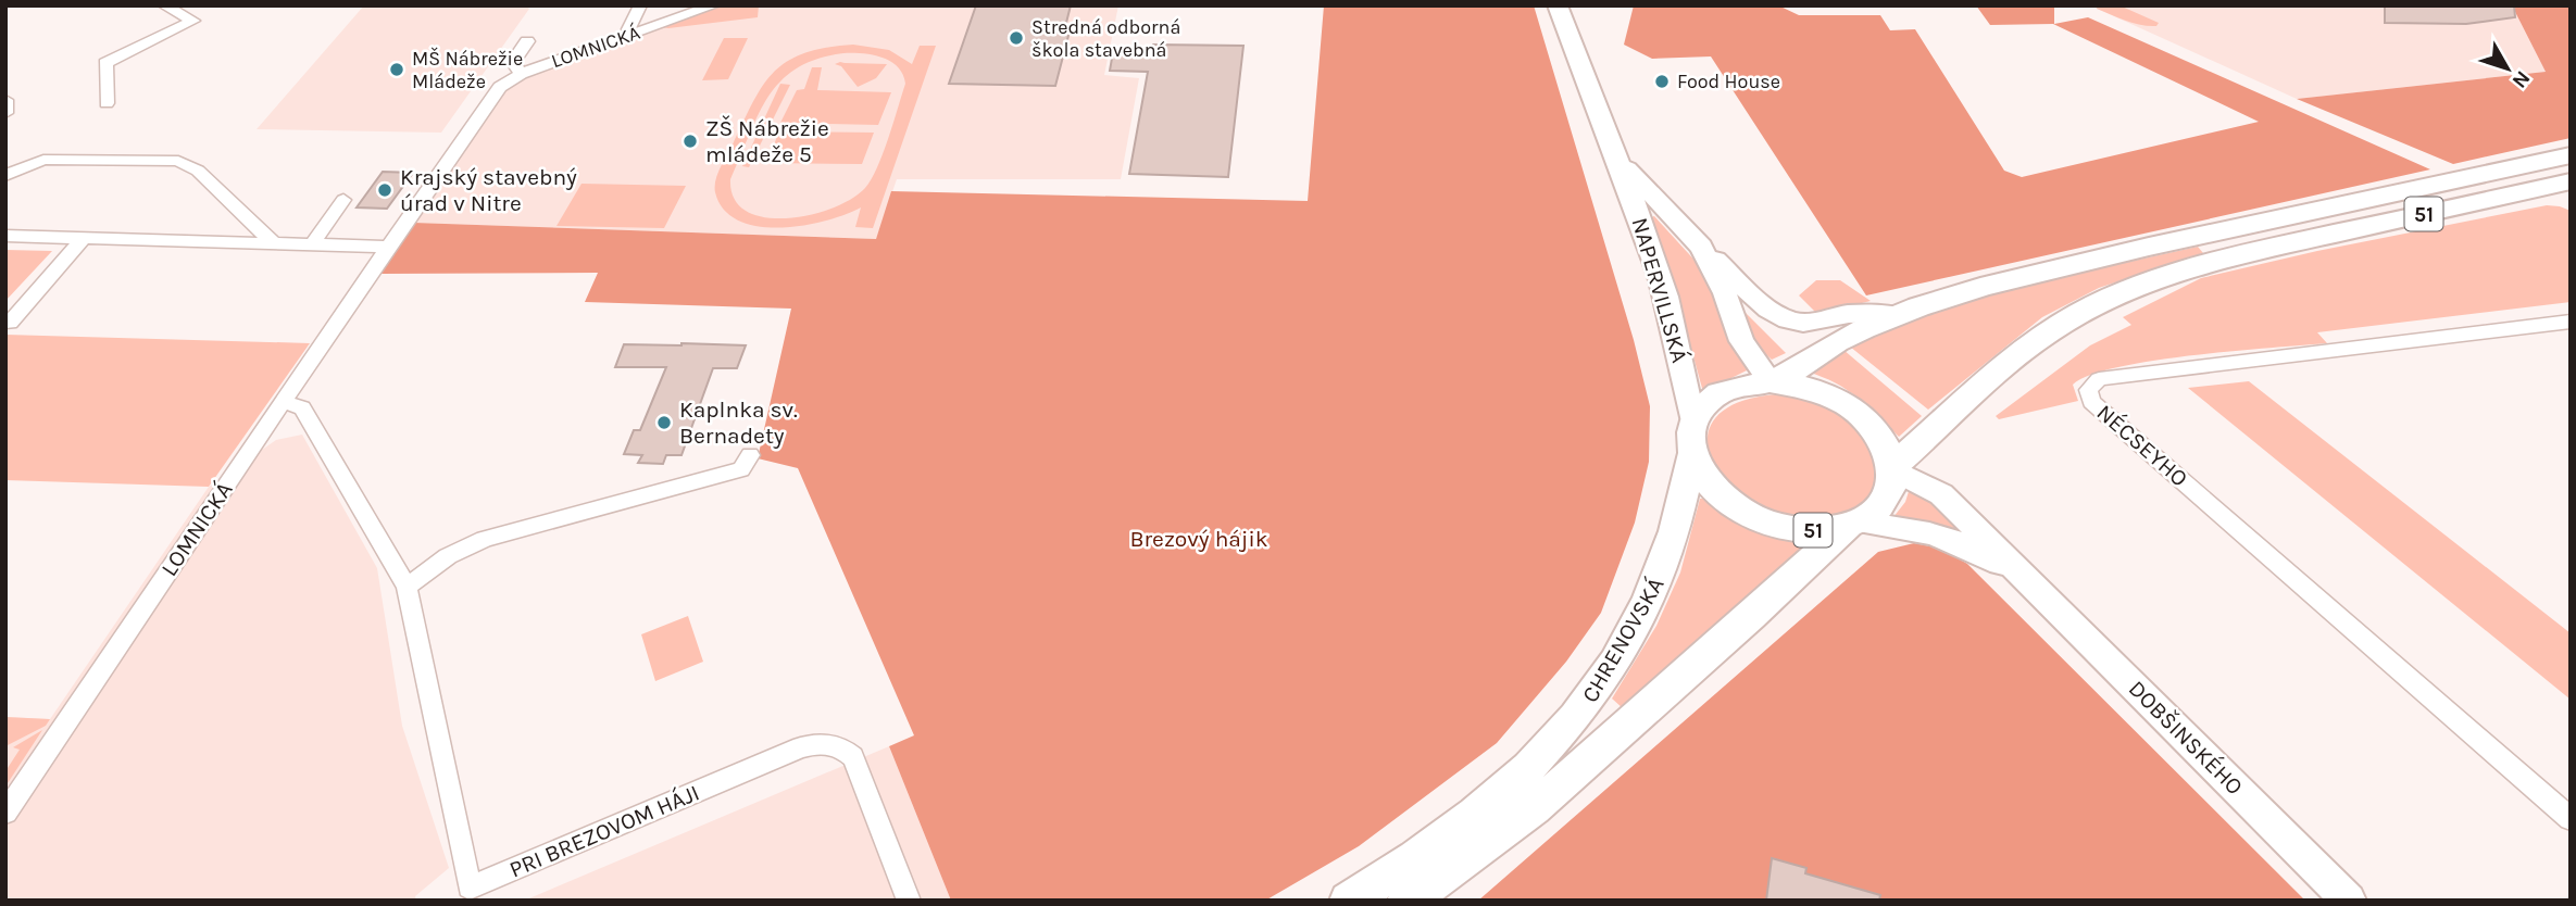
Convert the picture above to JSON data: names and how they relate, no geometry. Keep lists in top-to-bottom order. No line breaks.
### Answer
{"streets":{"main road":["51","CHRENOVSKÁ"],"street":["LOMNICKÁ","NAPERVILLSKÁ","NÉCSEYHO","DOBŠINSKÉHO","PRI BREZOVOM HÁJI"]},"crossings":[["LOMNICKÁ","PRI BREZOVOM HÁJI"],["51","NAPERVILLSKÁ"],["51","CHRENOVSKÁ"],["51","DOBŠINSKÉHO"],["NAPERVILLSKÁ","CHRENOVSKÁ"],["NAPERVILLSKÁ","DOBŠINSKÉHO"],["CHRENOVSKÁ","DOBŠINSKÉHO"]],"parks":["Brezový hájik"],"places":["Stredná odborná škola stavebná","MŠ Nábrežie Mládeže","Food House","ZŠ Nábrežie mládeže 5","Krajský stavebný úrad v Nitre","Kaplnka sv. Bernadety"],"north":"bottom right"}
